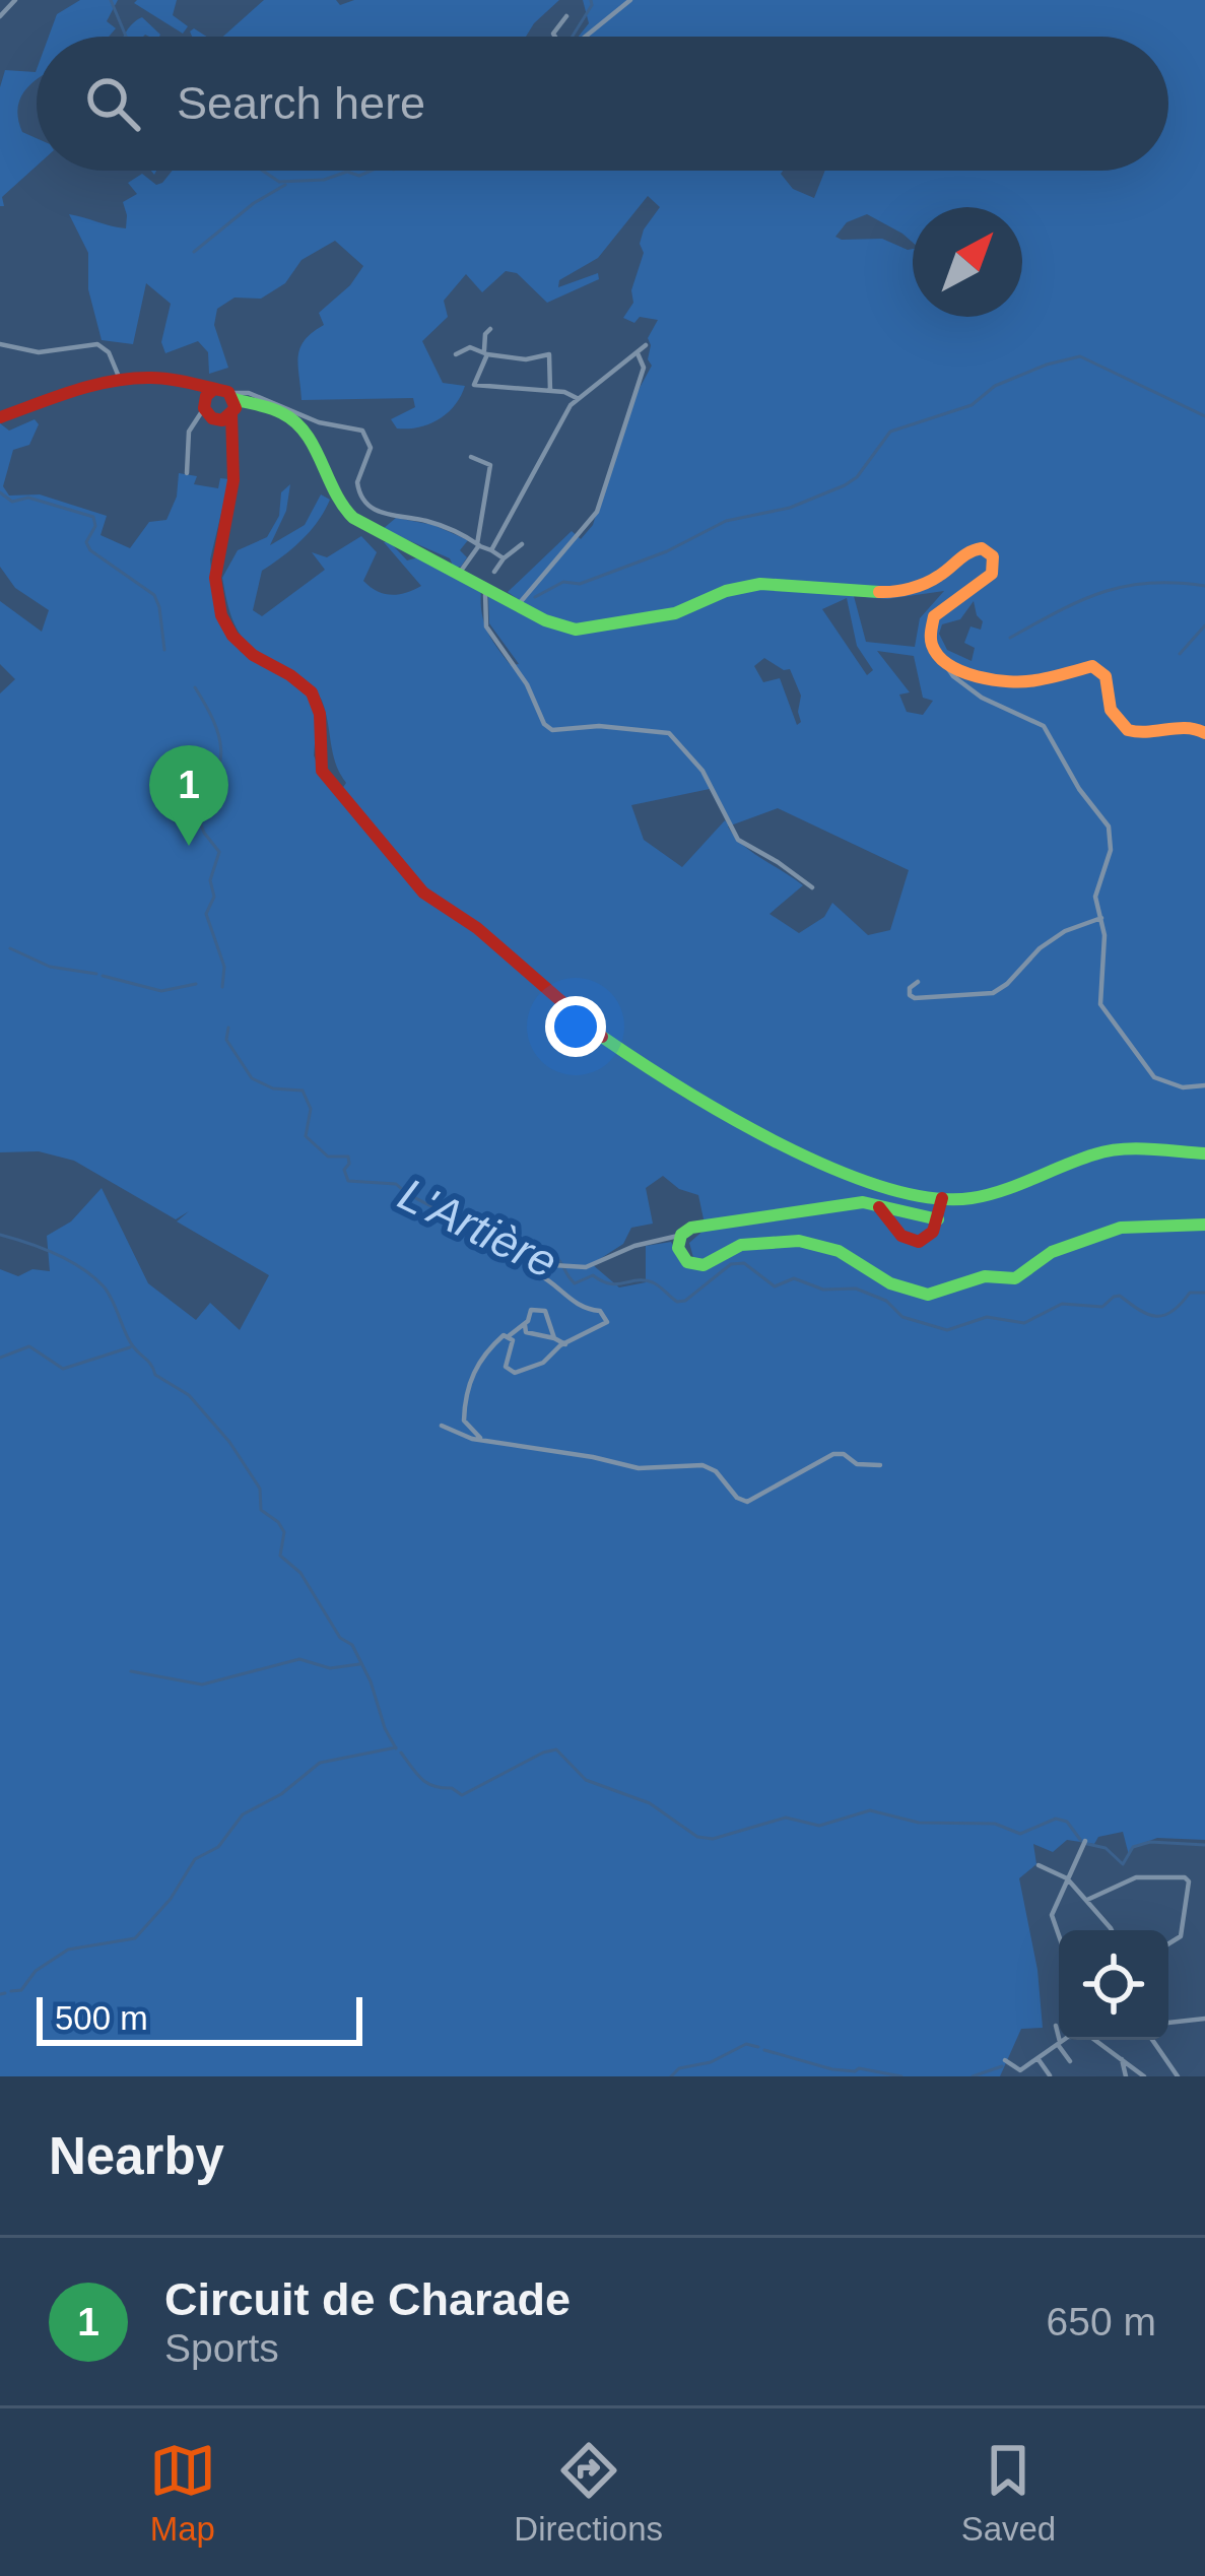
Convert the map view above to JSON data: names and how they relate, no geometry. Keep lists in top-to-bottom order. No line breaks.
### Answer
{"water":["L'Artière"],"scale_bar":"500 m","north":"top right","page":{"search":"Search here","pins":"1","scale":"500 m","heading":"Nearby","list":[{"mark":"1","name":"Circuit de Charade","note":"Sports","value":"650 m"}],"nav":["Map","Directions","Saved"]}}
